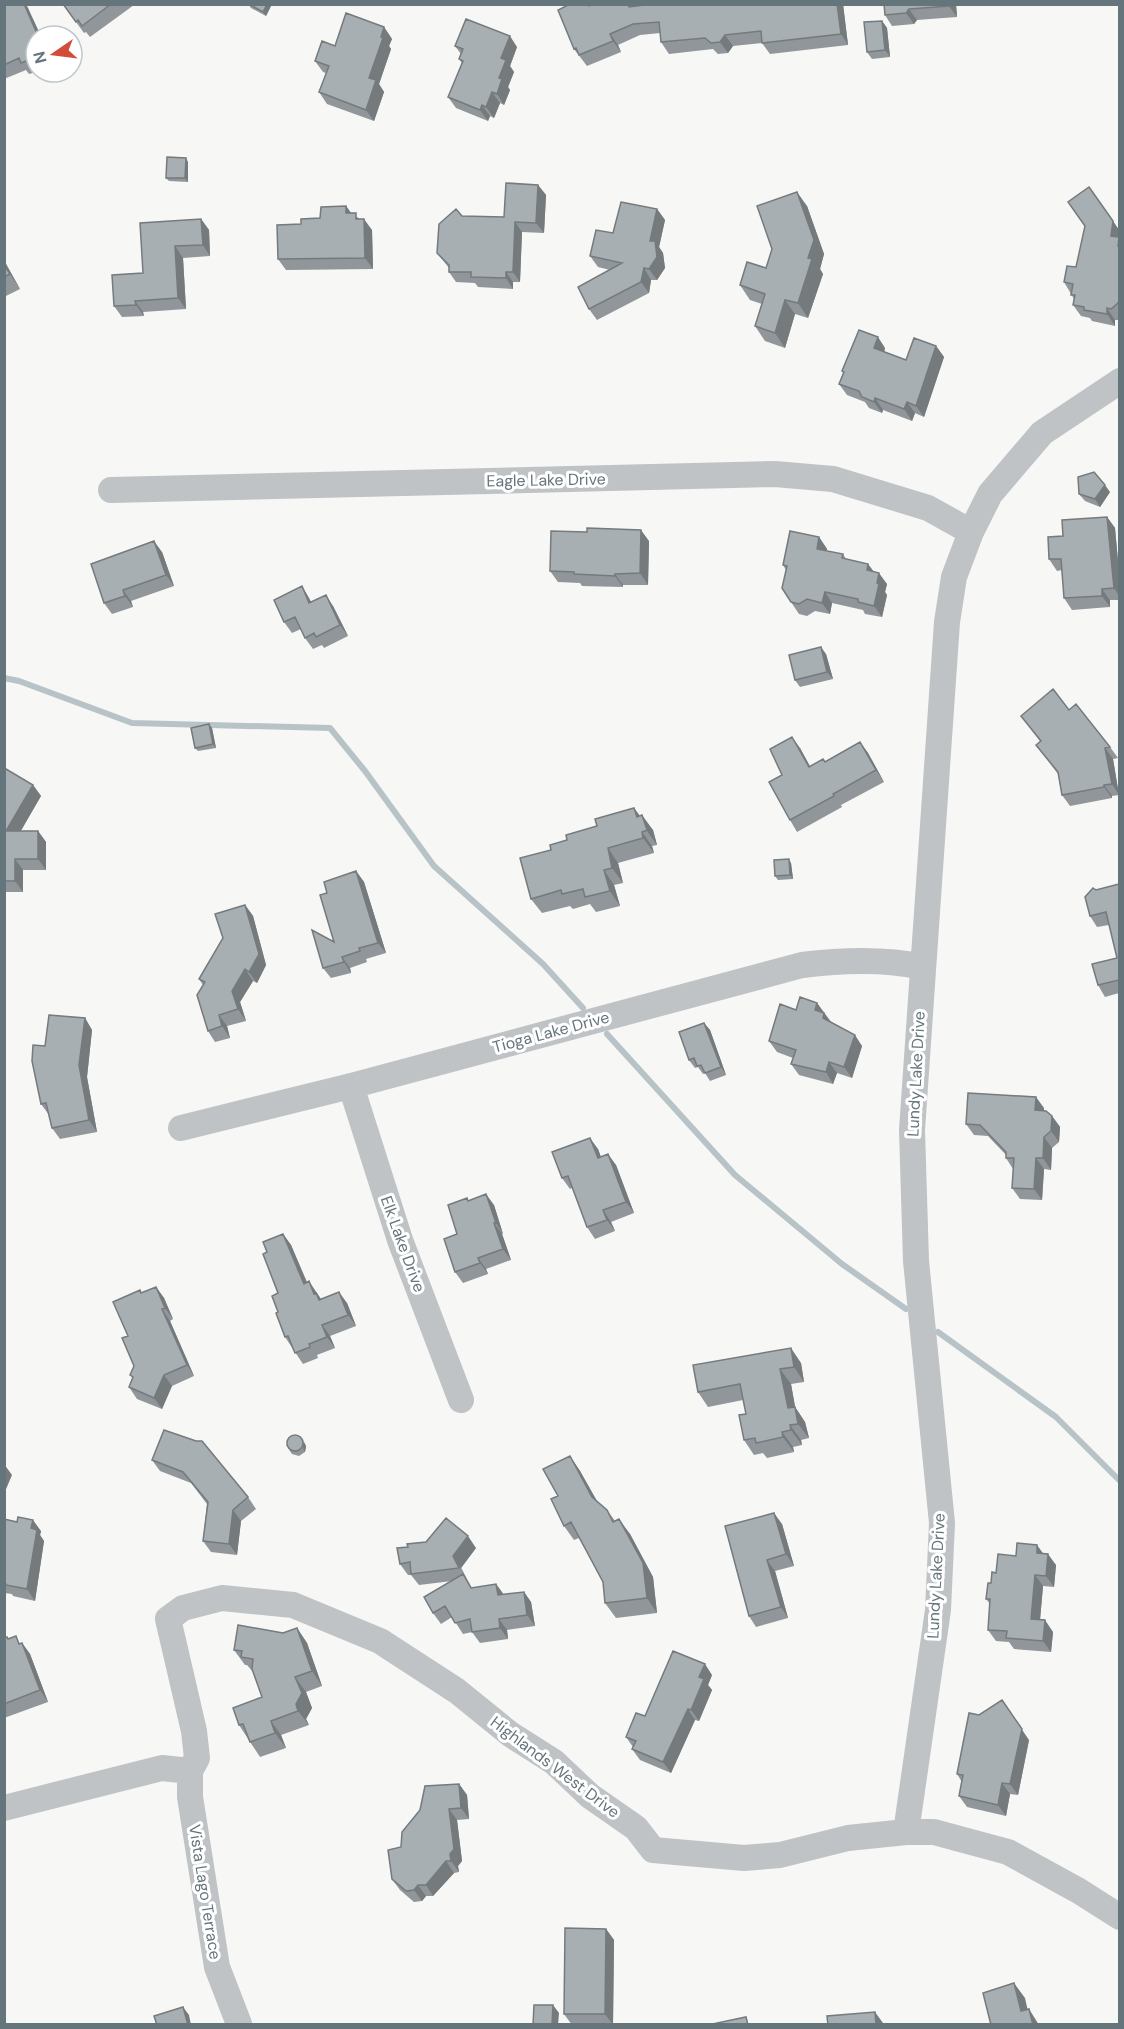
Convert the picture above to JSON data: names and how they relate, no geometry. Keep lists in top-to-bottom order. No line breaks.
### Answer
{"streets":{"street":["Eagle Lake Drive","Tioga Lake Drive","Lundy Lake Drive","Elk Lake Drive","Highlands West Drive","Vista Lago Terrace"]},"crossings":[["Eagle Lake Drive","Lundy Lake Drive"],["Tioga Lake Drive","Lundy Lake Drive"],["Tioga Lake Drive","Elk Lake Drive"],["Lundy Lake Drive","Highlands West Drive"],["Highlands West Drive","Vista Lago Terrace"]],"north":"left"}
